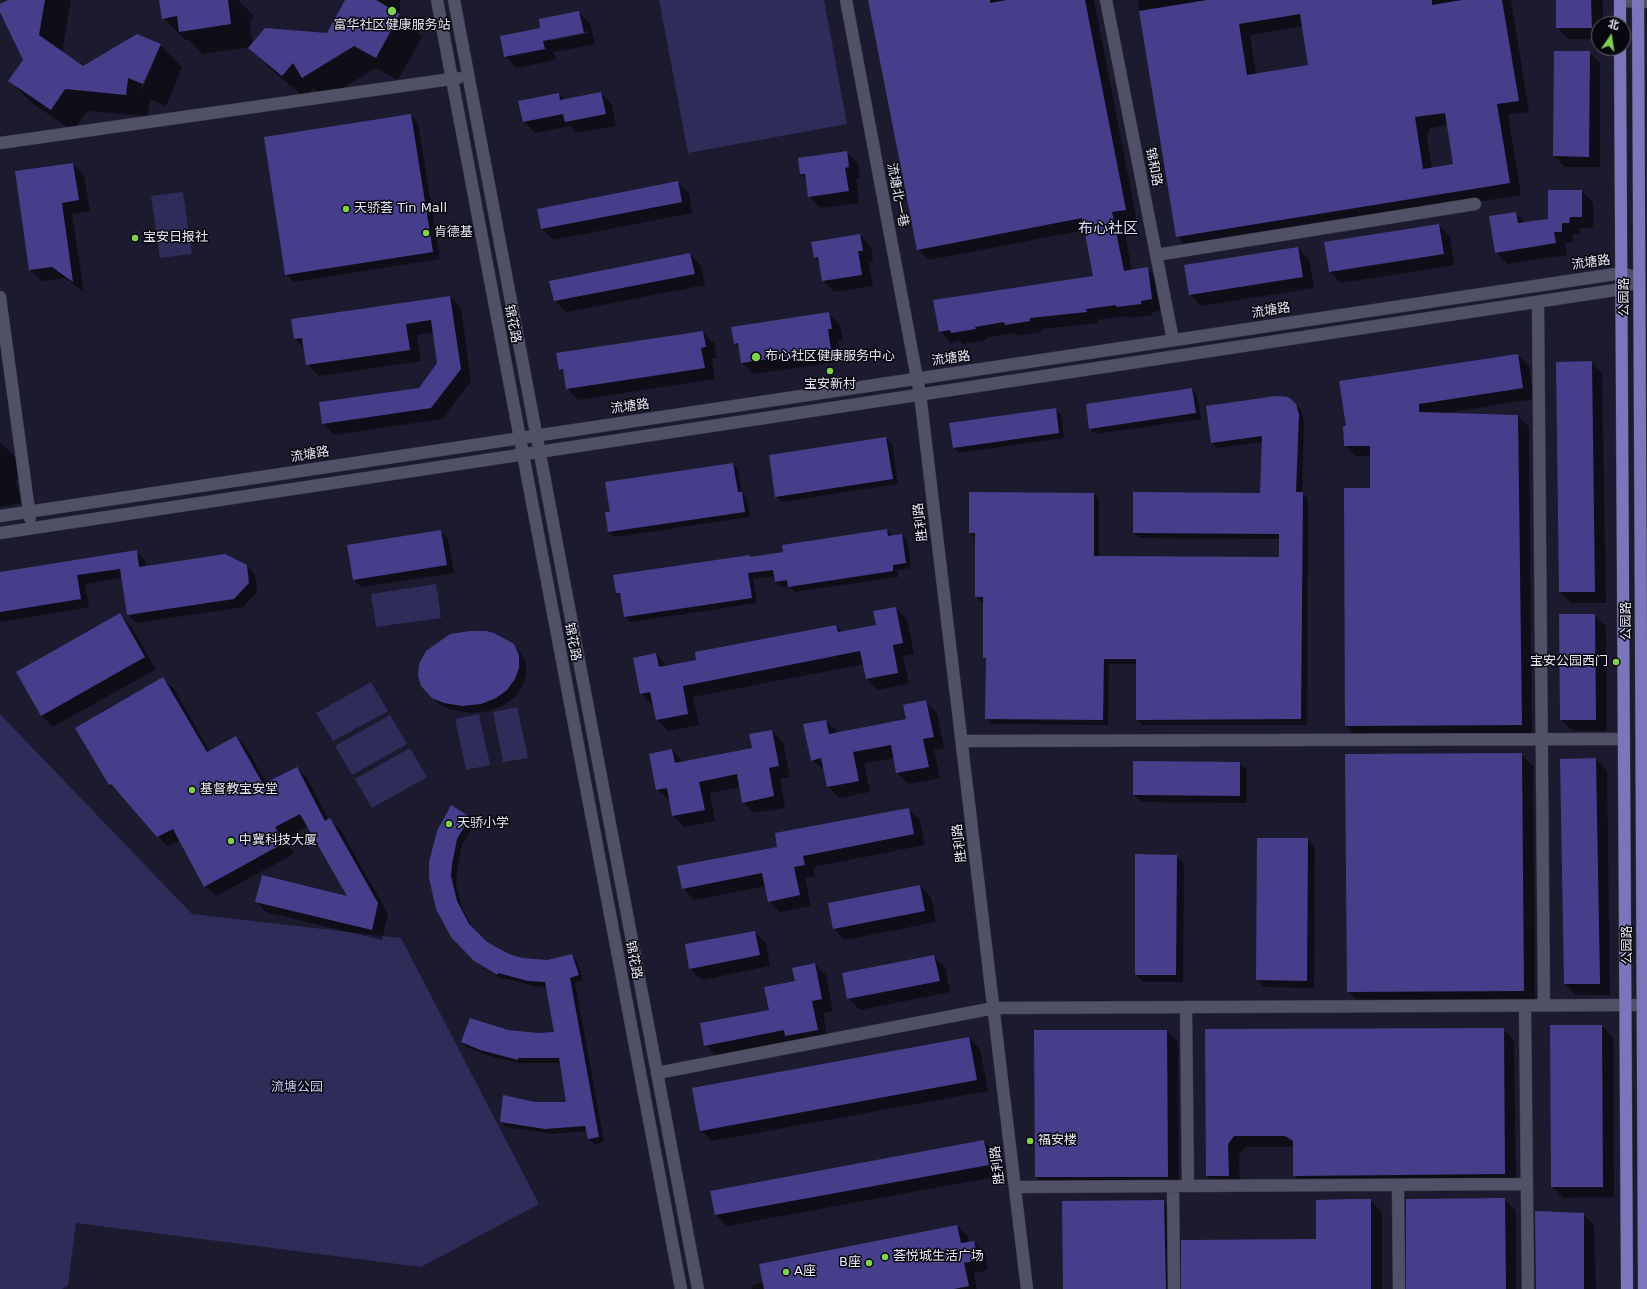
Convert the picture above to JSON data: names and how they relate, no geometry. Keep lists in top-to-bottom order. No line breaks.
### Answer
{"streets":{"main road":["公园路"],"street":["锦和路","流塘北一巷","流塘路","锦花路","胜利路"]},"crossings":[["锦和路","流塘路"],["流塘北一巷","流塘路"],["流塘北一巷","胜利路"],["流塘路","公园路"],["流塘路","锦花路"]],"districts":["布心社区"],"parks":["流塘公园"],"places":["富华社区健康服务站","天骄荟 Tin Mall","肯德基","宝安日报社","布心社区健康服务中心","宝安新村","宝安公园西门","基督教宝安堂","天骄小学","中冀科技大厦","福安楼","荟悦城生活广场","B座","A座"],"north":"top"}
